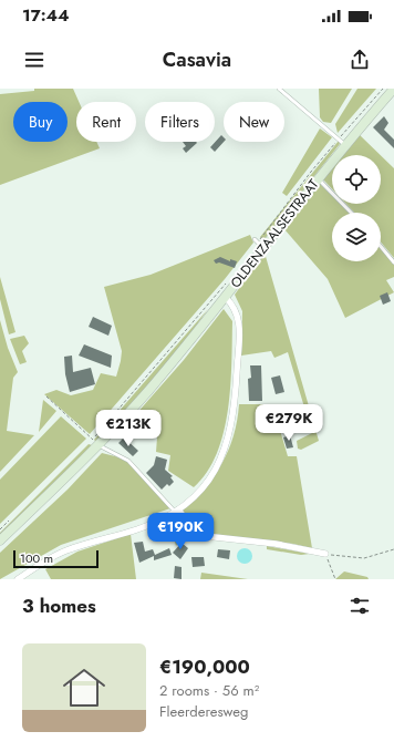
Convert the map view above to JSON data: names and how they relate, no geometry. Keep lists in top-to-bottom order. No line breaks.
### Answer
{"streets":{"main road":["OLDENZAALSESTRAAT"]},"scale_bar":"100 m","page":{"status":"17:44","header":"Casavia","chip":["Buy","Rent","Filters","New"],"price":["€279K","€213K","€190K"],"scale":"100 m","heading":"3 homes","list":[{"name":"€190,000","note":"2 rooms · 56 m² · Fleerderesweg"}]}}
